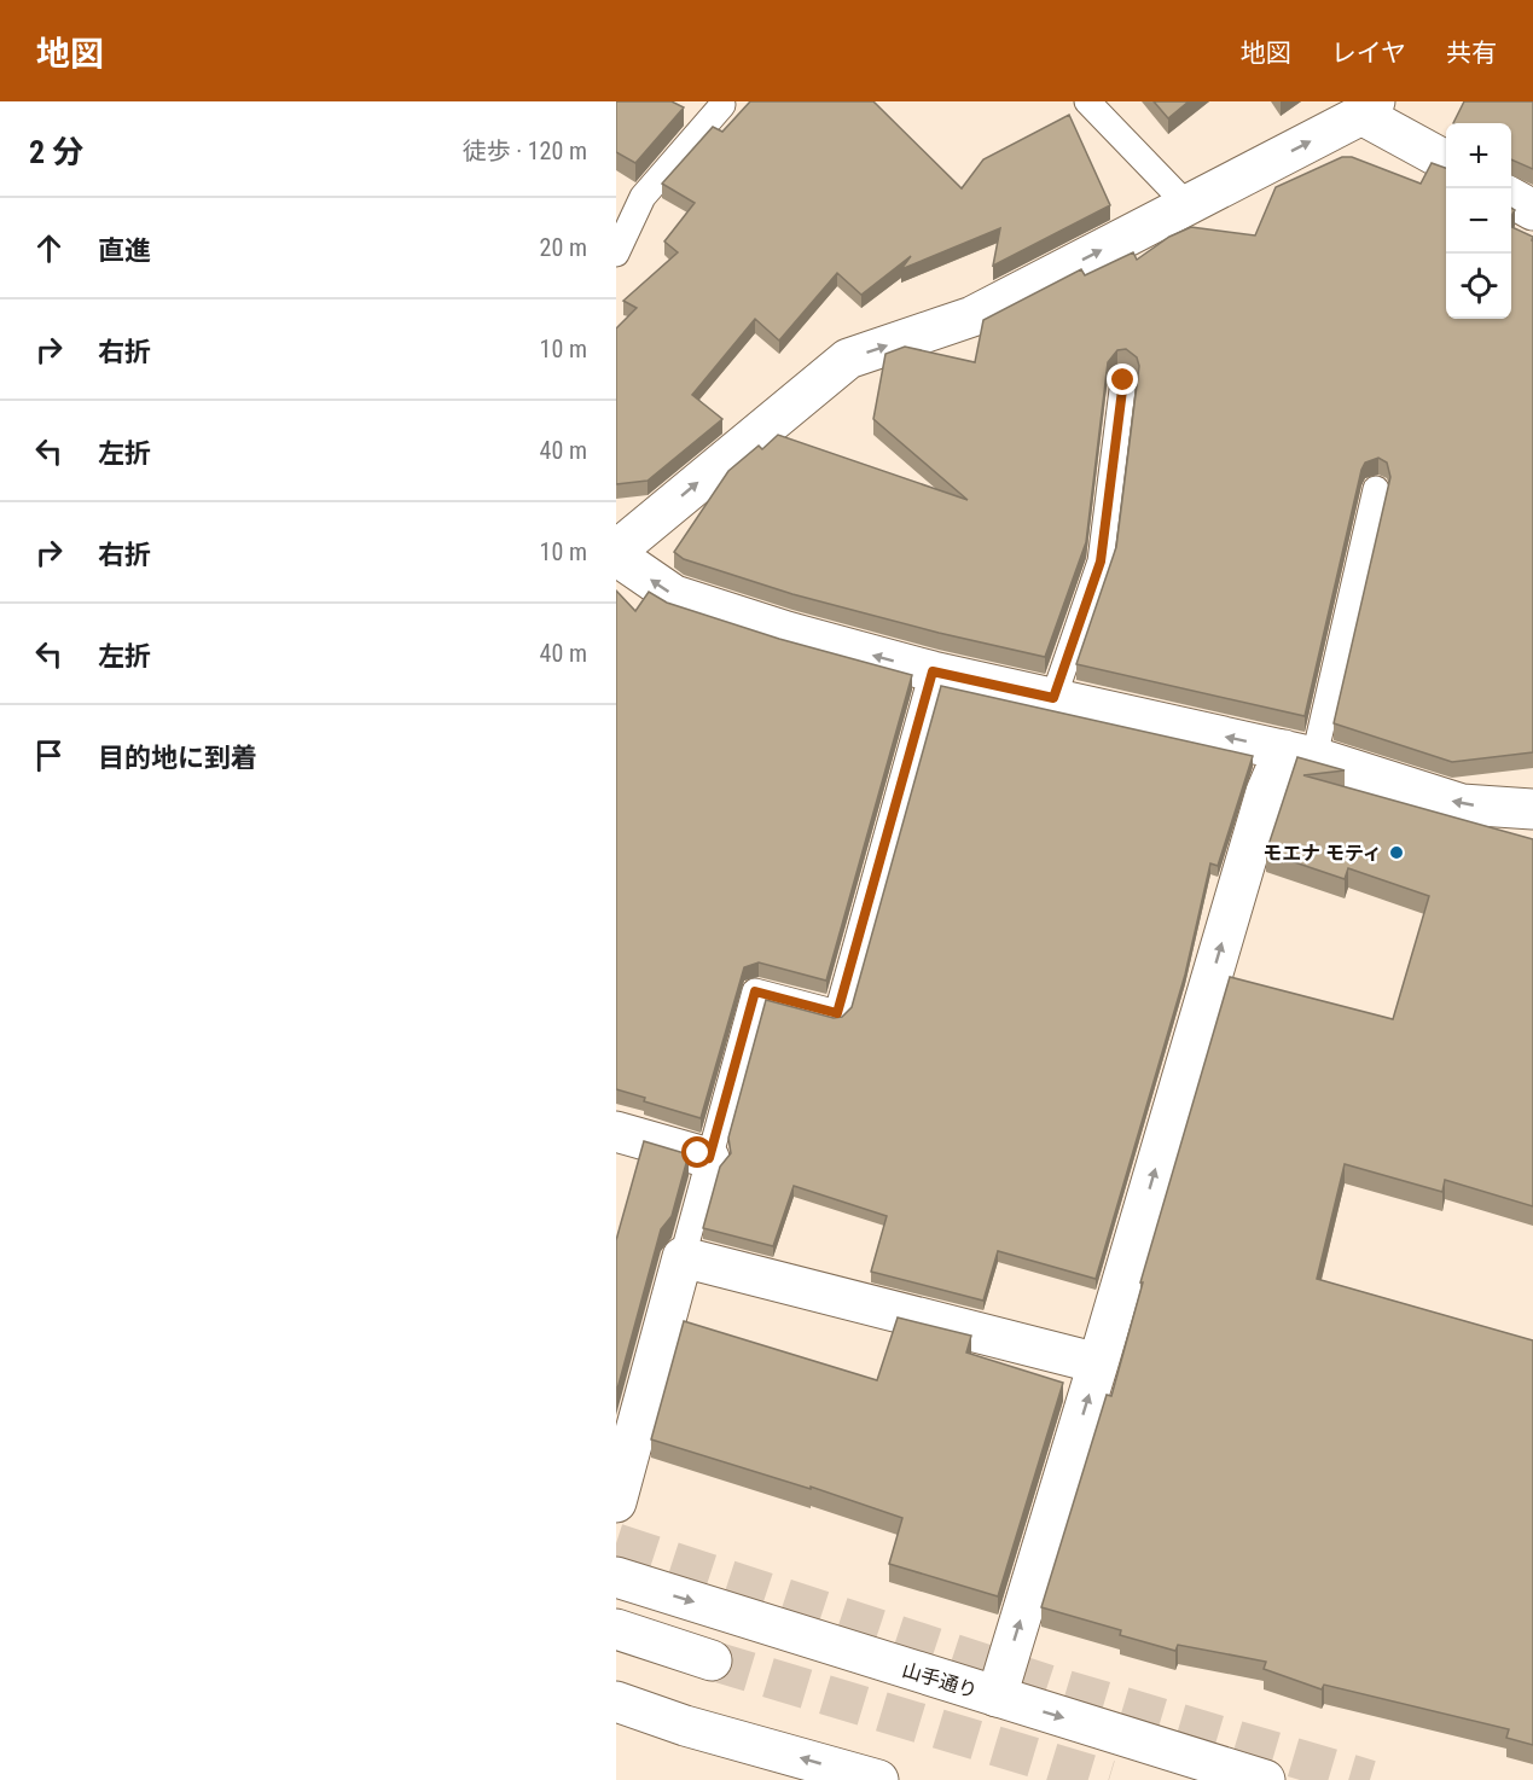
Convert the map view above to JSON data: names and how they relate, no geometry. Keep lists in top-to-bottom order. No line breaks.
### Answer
{"streets":{"main road":["山手通り"]},"places":["モエナ モティ"],"page":{"header":"地図","nav":["地図","レイヤ","共有"],"heading":["2 分","徒歩 · 120 m"],"map_buttons":["+","−"],"list":[["直進","20 m"],["右折","10 m"],["左折","40 m"],["右折","10 m"],["左折","40 m"],"目的地に到着"]}}
